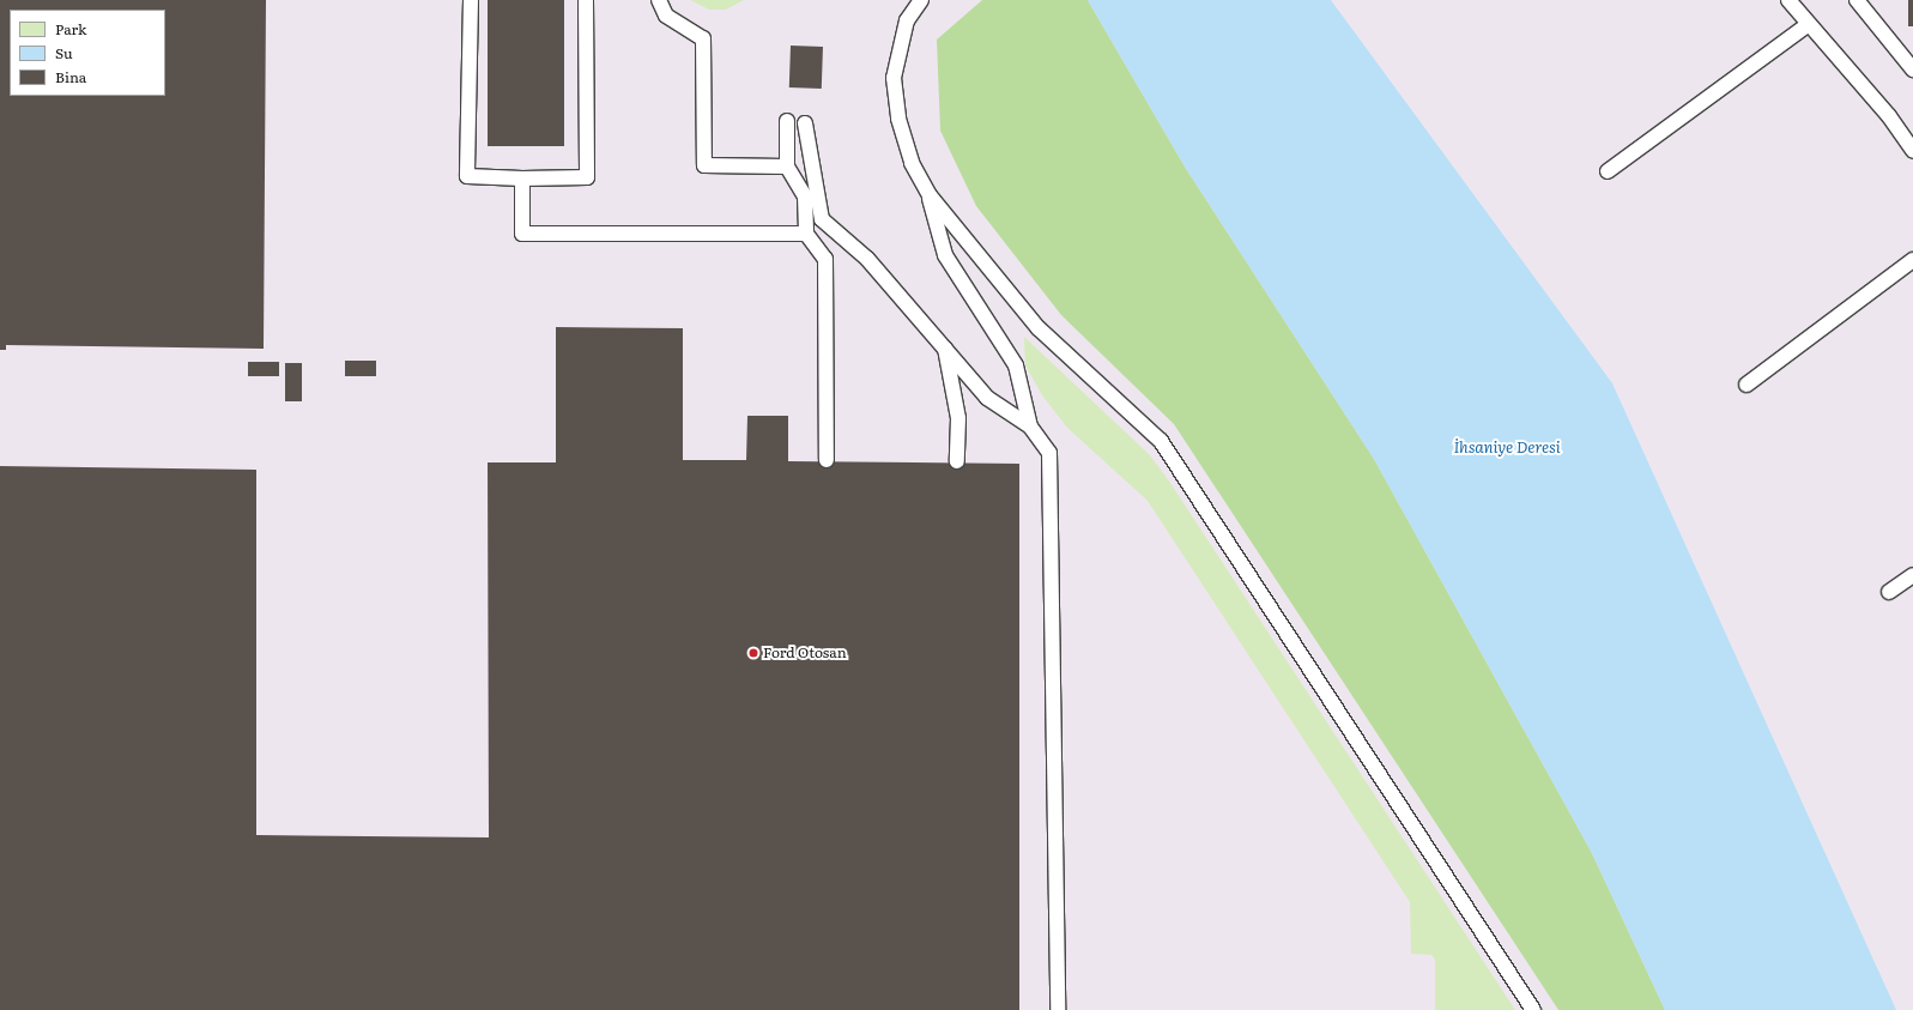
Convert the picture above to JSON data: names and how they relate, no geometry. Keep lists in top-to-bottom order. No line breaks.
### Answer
{"water":["İhsaniye Deresi"],"places":["Ford Otosan"],"legend":["Park","Su","Bina"]}
